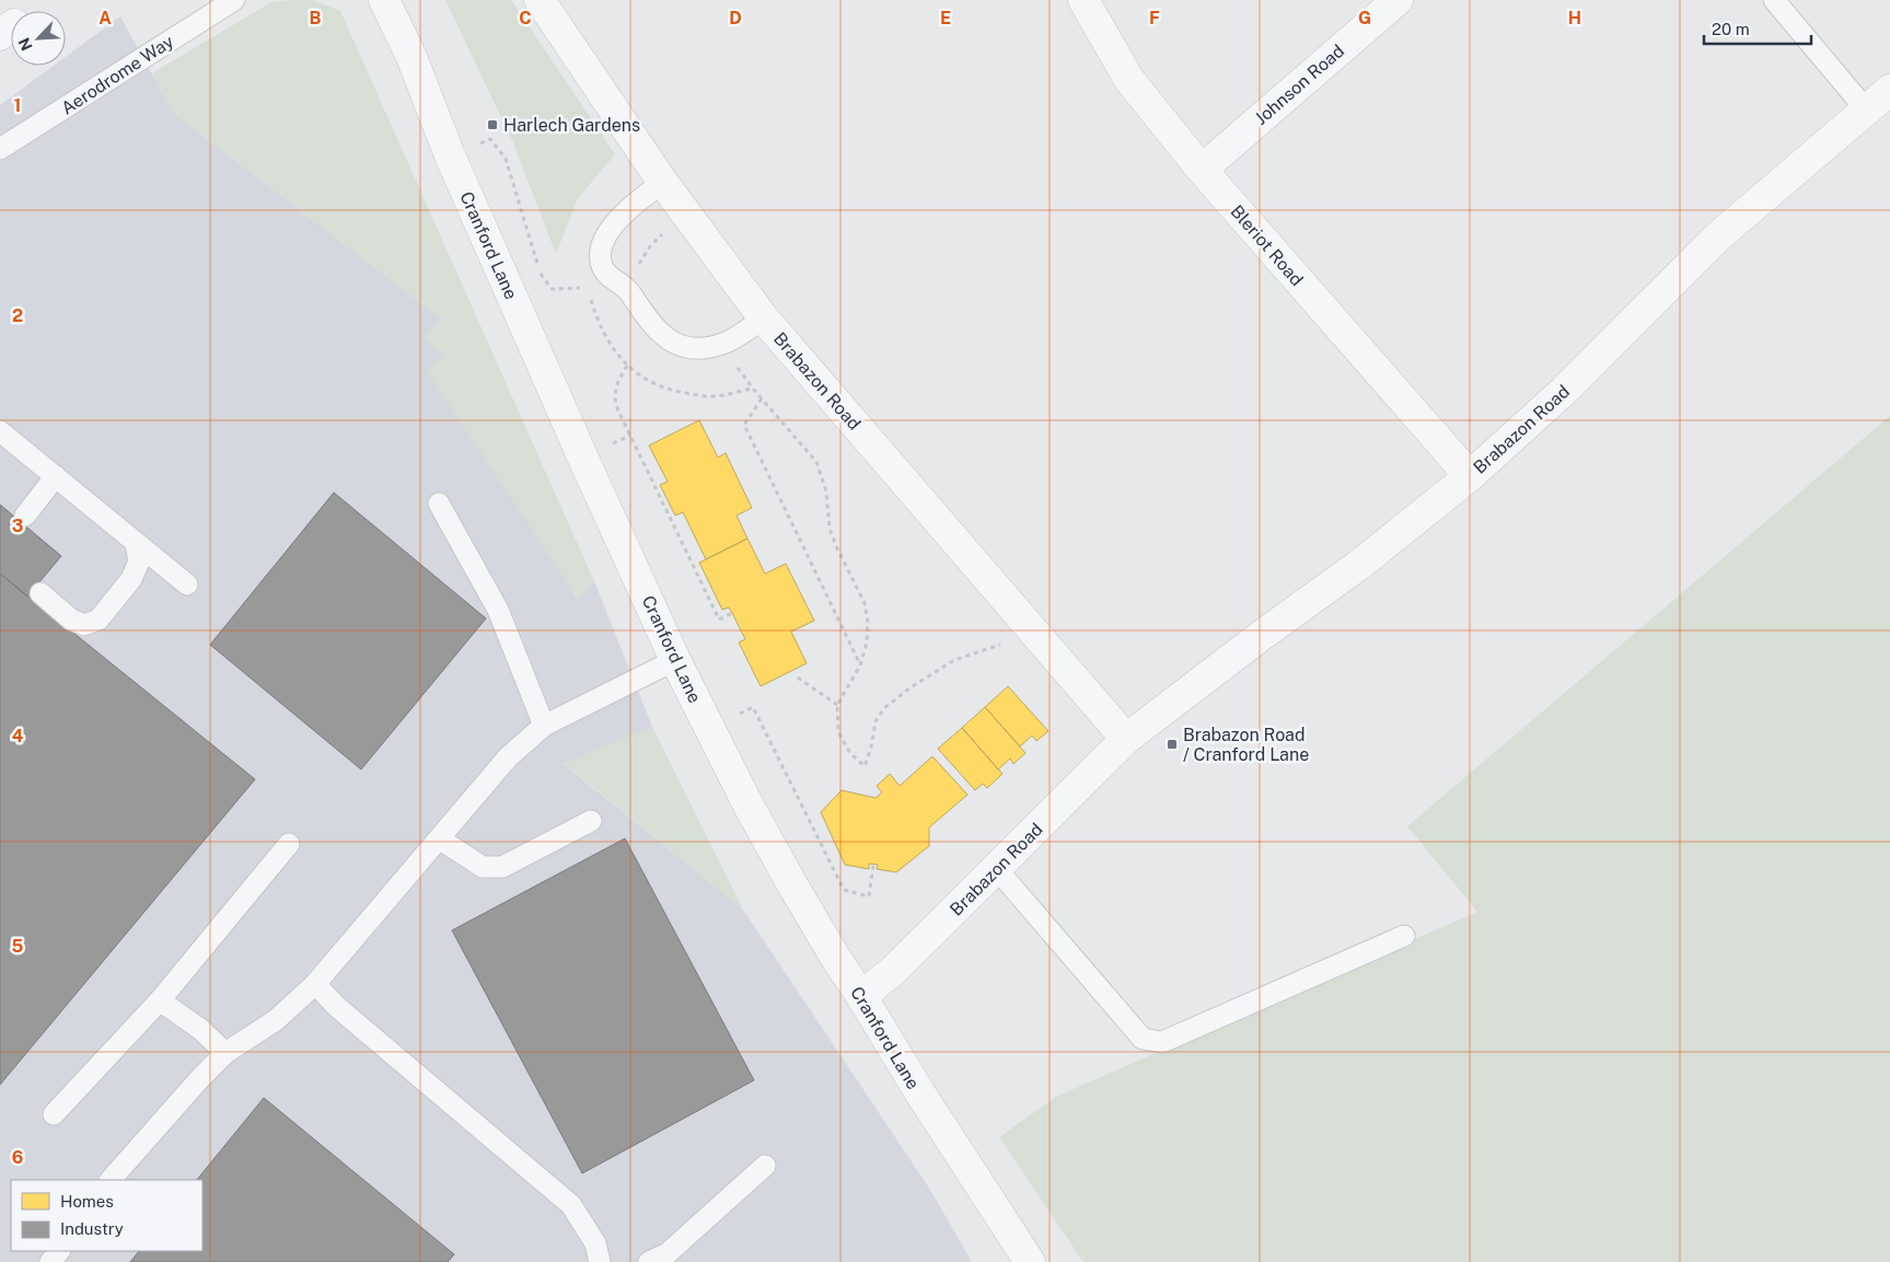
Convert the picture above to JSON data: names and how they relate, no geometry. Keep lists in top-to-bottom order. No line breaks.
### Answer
{"streets":{"street":["Johnson Road","Cranford Lane","Bleriot Road","Brabazon Road"],"lane":["Aerodrome Way"]},"crossings":[["Johnson Road","Bleriot Road"],["Cranford Lane","Brabazon Road"],["Bleriot Road","Brabazon Road"]],"places":{"transit":["Harlech Gardens","Brabazon Road / Cranford Lane"]},"legend":["Homes","Industry"],"scale_bar":"20 m","north":"bottom left","grid":{"columns":["A","B","C","D","E","F","G","H"],"rows":["1","2","3","4","5","6"]}}
